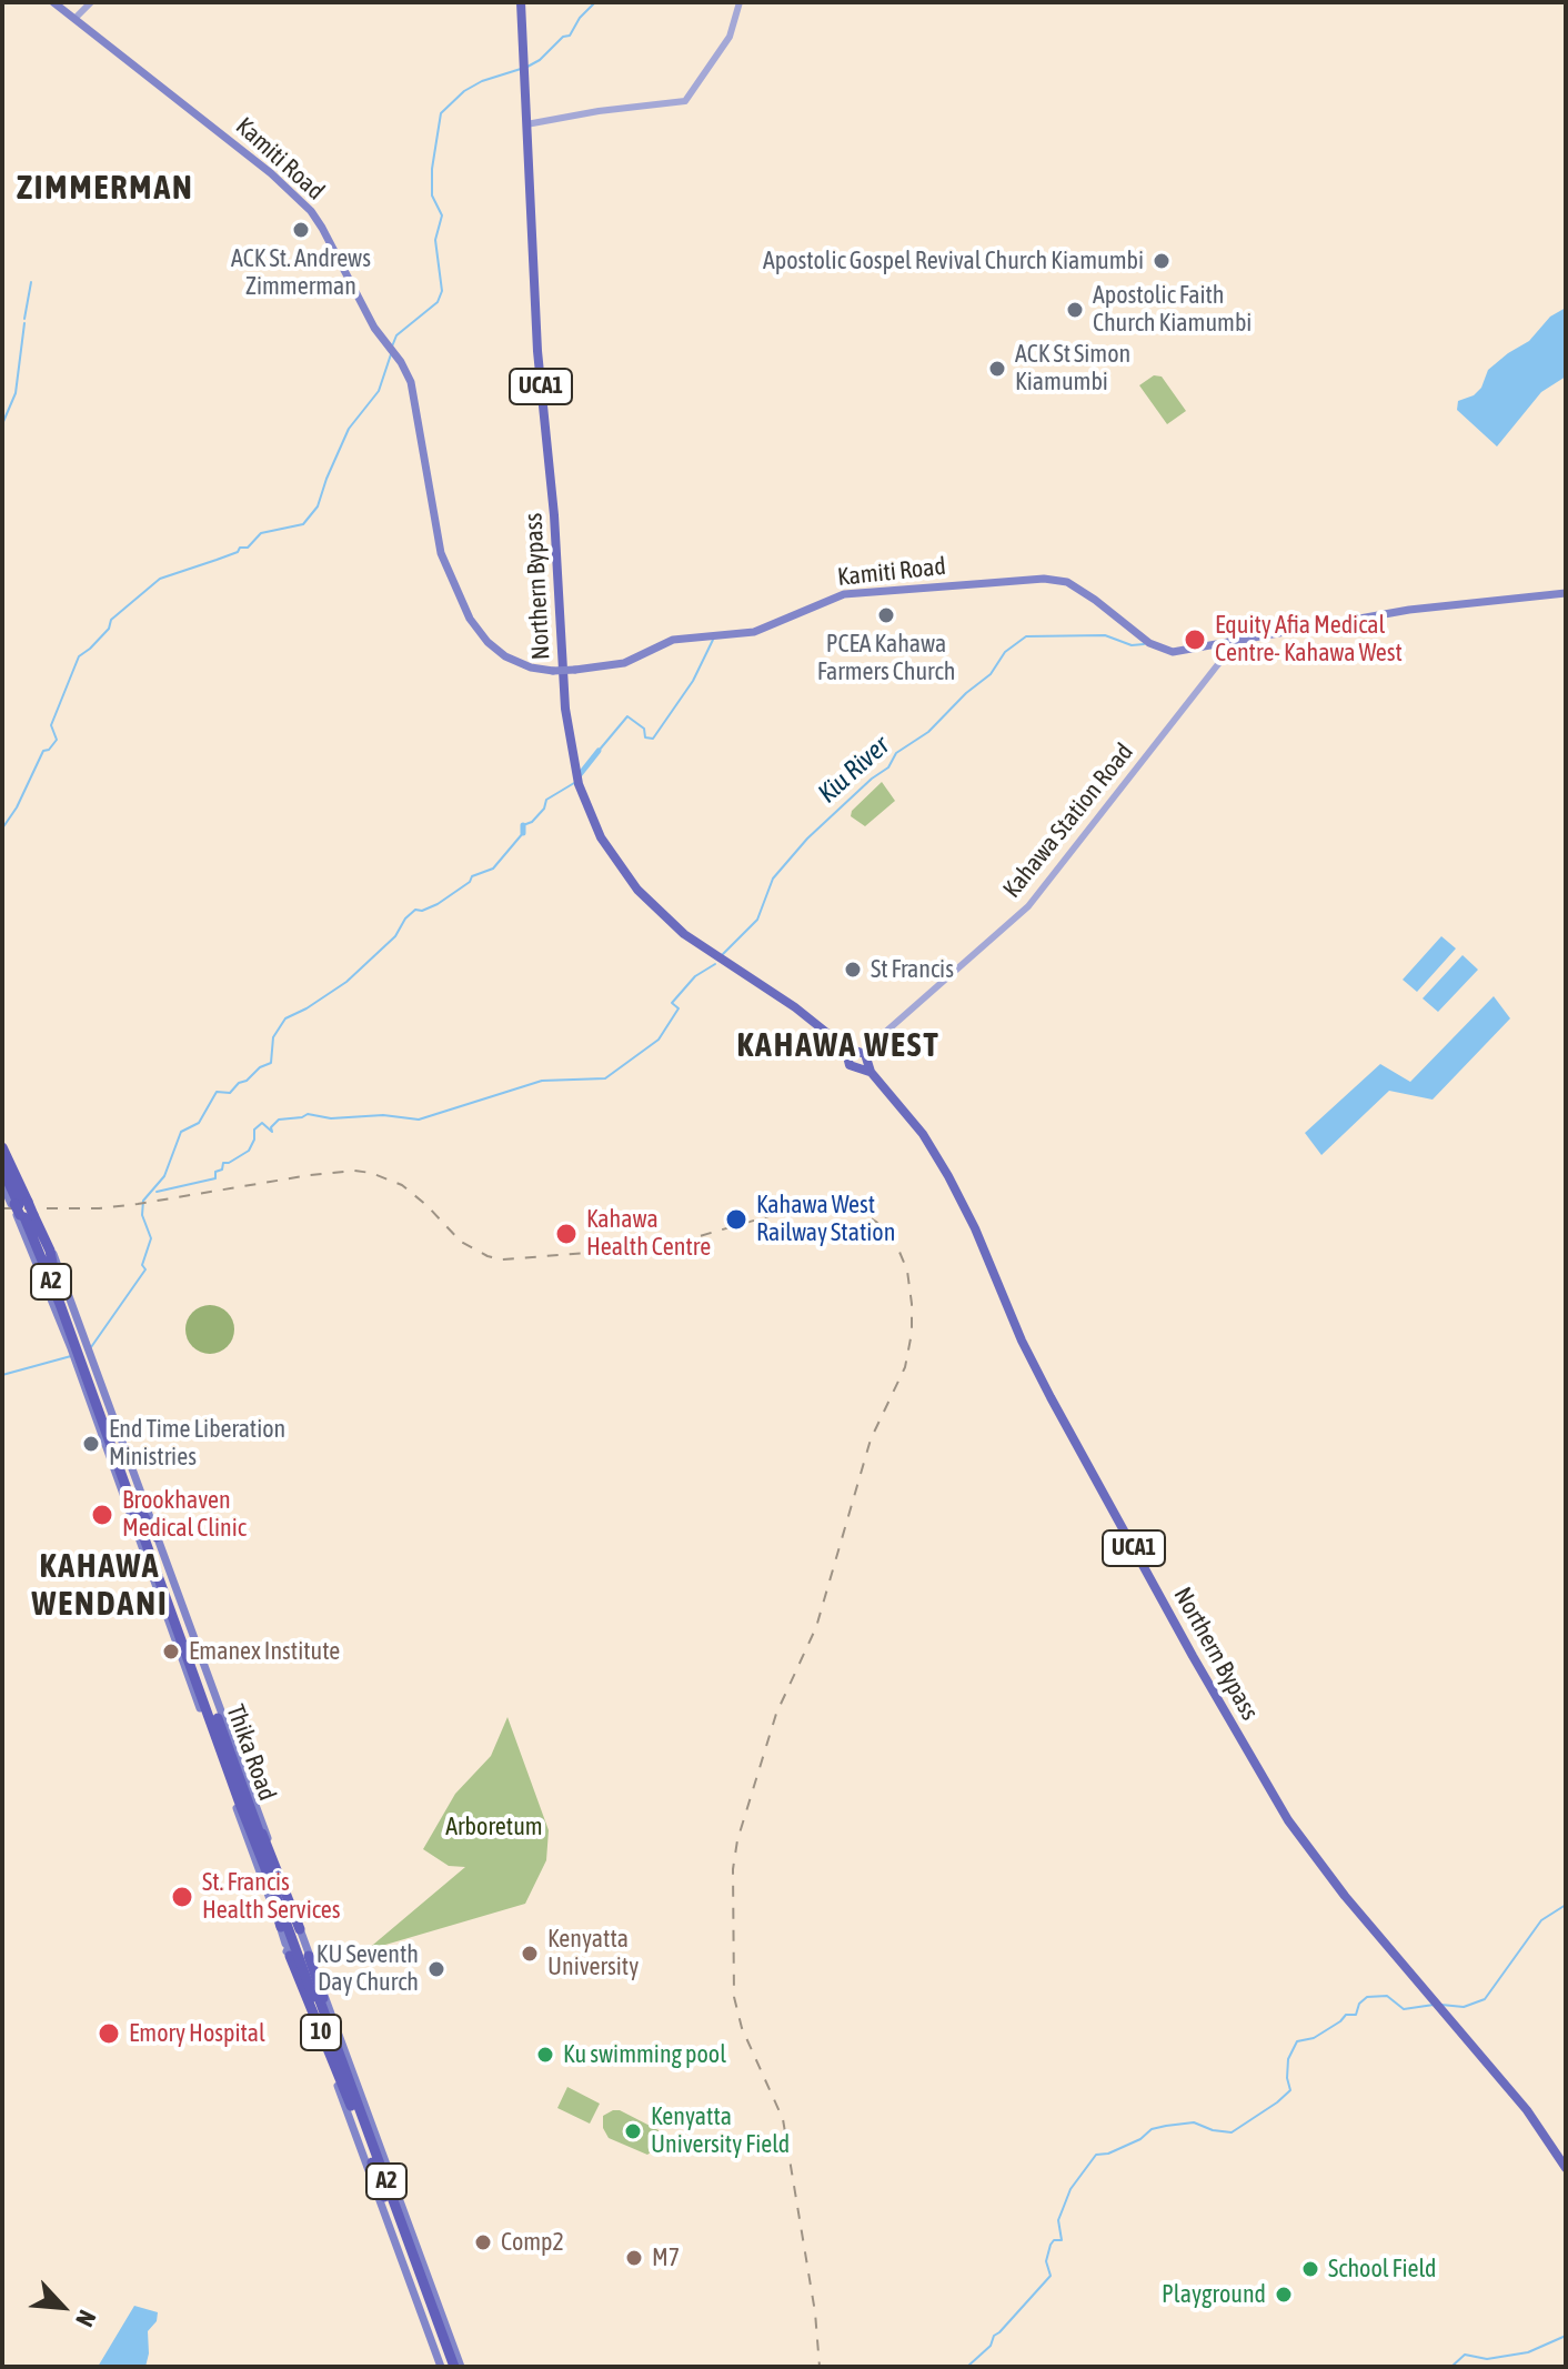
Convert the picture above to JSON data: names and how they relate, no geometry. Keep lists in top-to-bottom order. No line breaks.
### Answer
{"streets":{"highway":["A2","Thika Road","10"],"main road":["Kamiti Road","UCA1","Northern Bypass"],"street":["Kahawa Station Road"]},"crossings":[["Kamiti Road","Kahawa Station Road"],["Northern Bypass","Kahawa Station Road"],["Thika Road","10"]],"districts":["ZIMMERMAN","KAHAWA WEST","KAHAWA WENDANI"],"water":["Kiu River"],"parks":["Arboretum"],"places":["ACK St. Andrews Zimmerman","Apostolic Gospel Revival Church Kiamumbi","Apostolic Faith Church Kiamumbi","ACK St Simon Kiamumbi","PCEA Kahawa Farmers Church","Equity Afia Medical Centre- Kahawa West","St Francis","Kahawa West Railway Station","Kahawa Health Centre","End Time Liberation Ministries","Brookhaven Medical Clinic","Emanex Institute","St. Francis Health Services","Kenyatta University","KU Seventh Day Church","Emory Hospital","Ku swimming pool","Kenyatta University Field","Comp2","M7","School Field","Playground"],"north":"bottom right"}
